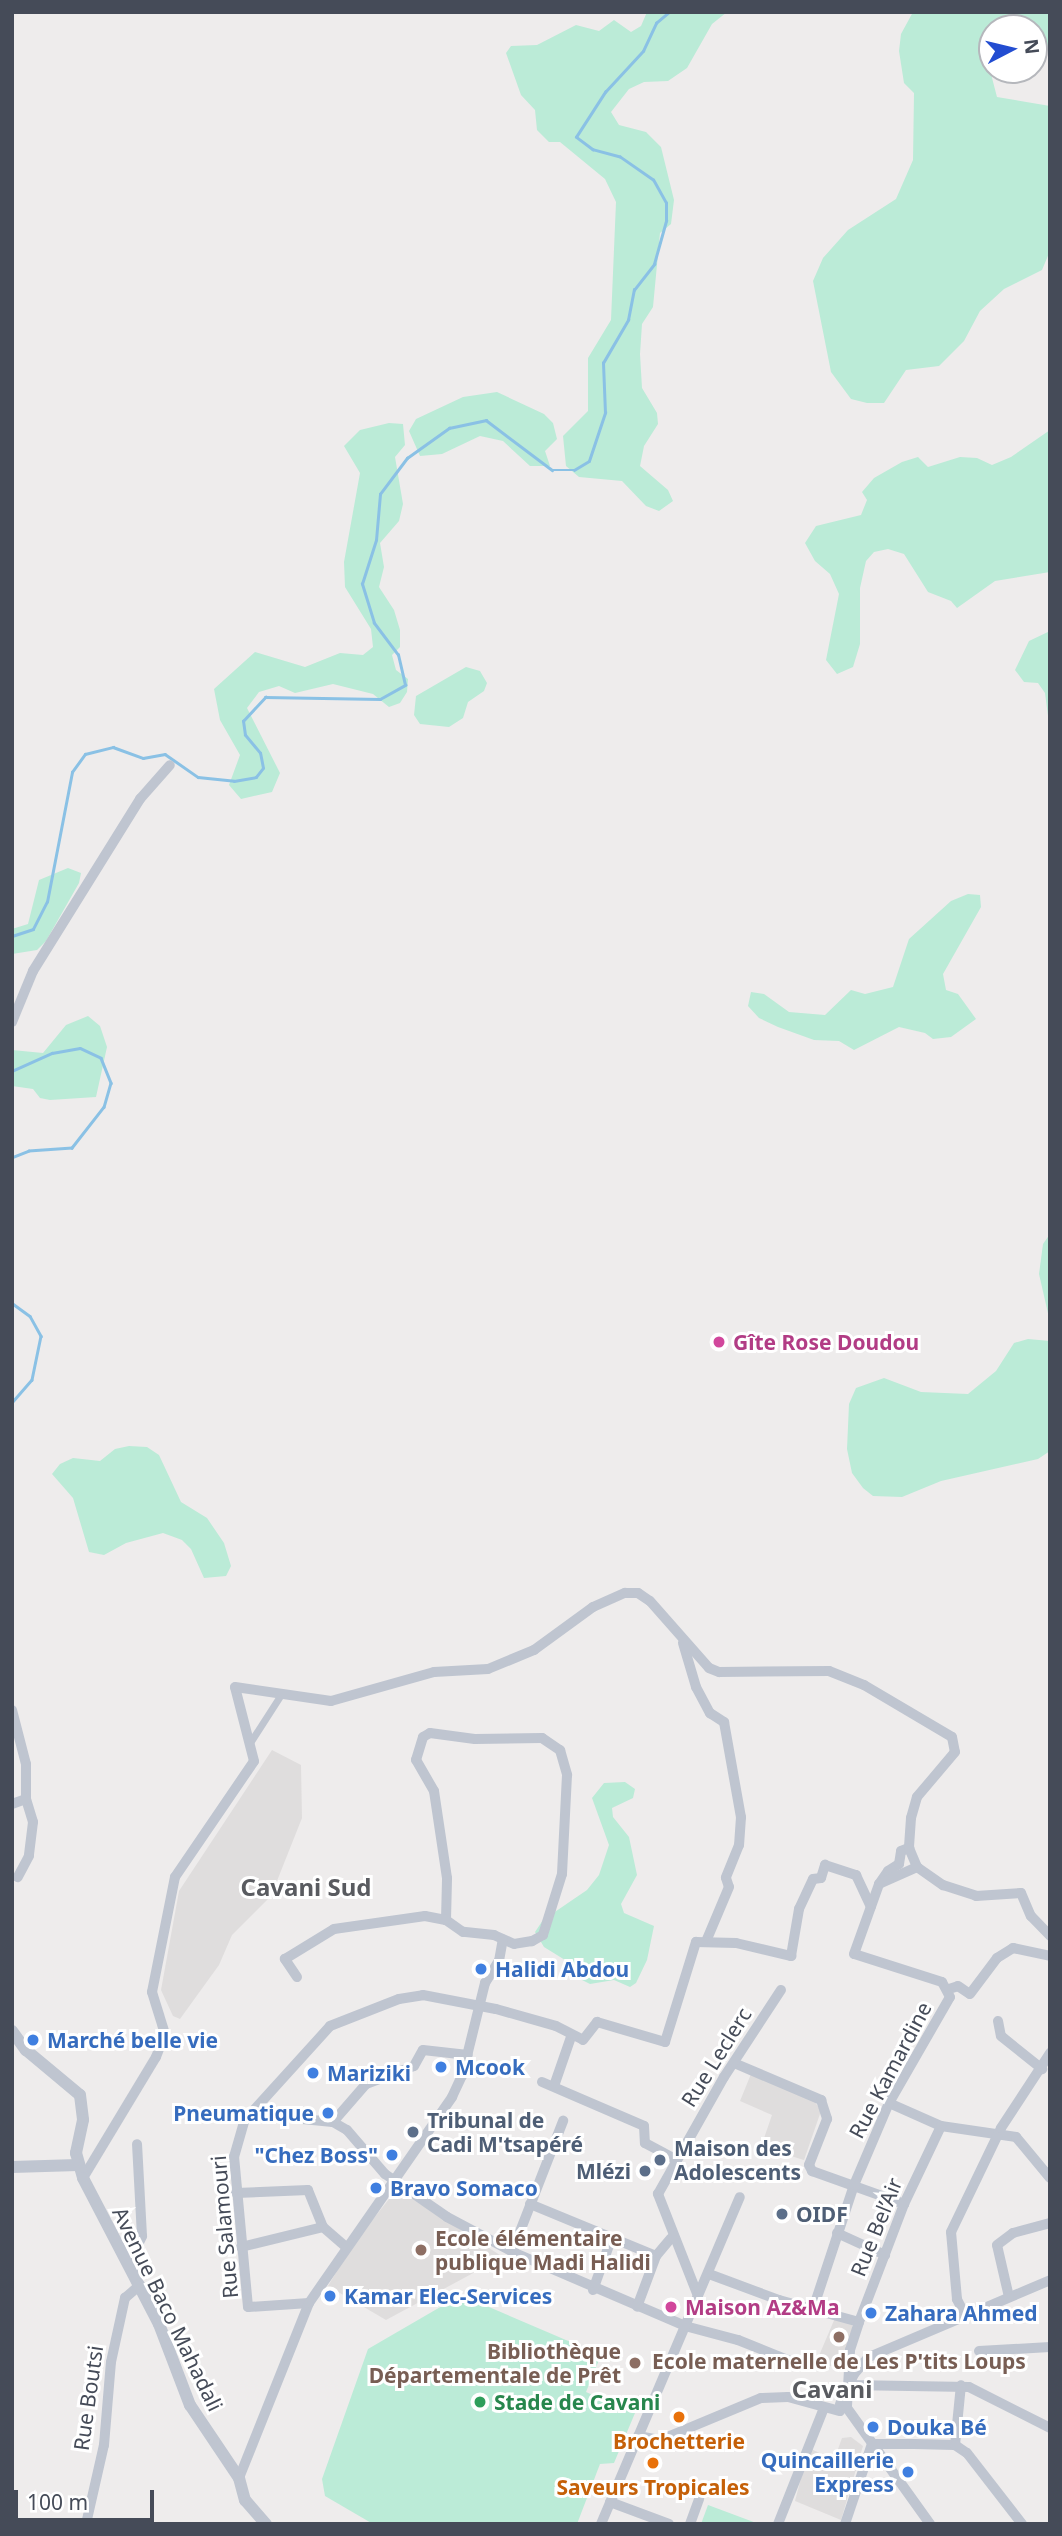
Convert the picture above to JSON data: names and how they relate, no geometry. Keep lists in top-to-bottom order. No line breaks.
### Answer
{"streets":{"street":["Rue Leclerc","Rue Kamardine","Rue Salamouri","Rue Bel’Air","Avenue Baco Mahadali","Rue Boutsi"]},"crossings":[["Avenue Baco Mahadali","Rue Boutsi"]],"districts":["Cavani Sud","Cavani"],"places":["Gîte Rose Doudou","Halidi Abdou","Marché belle vie","Mcook","Mariziki","Pneumatique","Tribunal de Cadi M'tsapéré","\"Chez Boss\"","Maison des Adolescents","Mlézi","Bravo Somaco","OIDF","Ecole élémentaire publique Madi Halidi","Kamar Elec-Services","Maison Az&Ma","Zahara Ahmed","Ecole maternelle de Les P'tits Loups","Bibliothèque Départementale de Prêt","Stade de Cavani","Brochetterie","Douka Bé","Saveurs Tropicales","Quincaillerie Express"],"scale_bar":"100 m","north":"right"}
